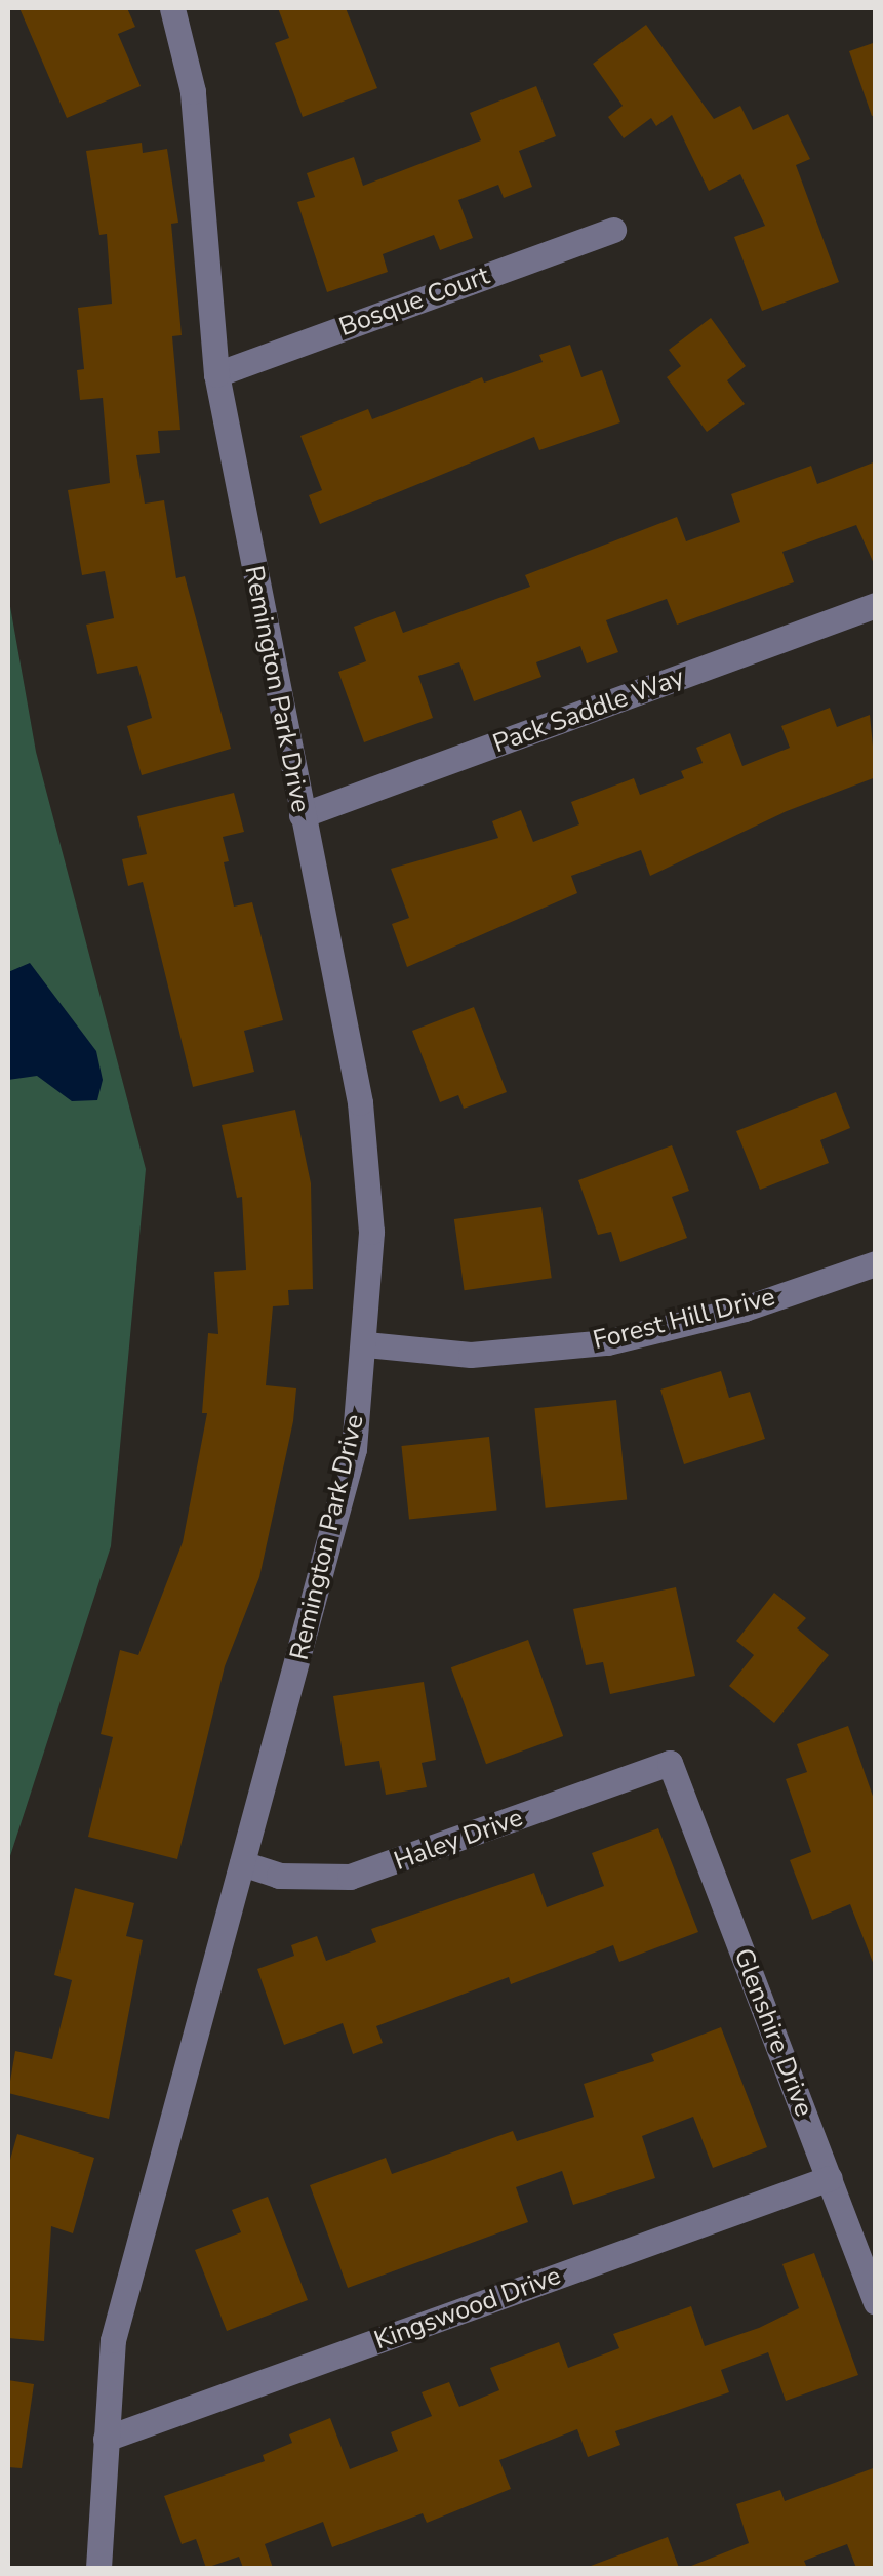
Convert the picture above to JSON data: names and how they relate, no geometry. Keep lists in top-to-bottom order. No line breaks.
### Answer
{"streets":{"street":["Bosque Court","Remington Park Drive","Pack Saddle Way","Forest Hill Drive","Haley Drive","Glenshire Drive","Kingswood Drive"]},"crossings":[["Bosque Court","Remington Park Drive"],["Remington Park Drive","Pack Saddle Way"],["Remington Park Drive","Forest Hill Drive"],["Remington Park Drive","Haley Drive"],["Remington Park Drive","Kingswood Drive"],["Haley Drive","Glenshire Drive"],["Glenshire Drive","Kingswood Drive"]]}
